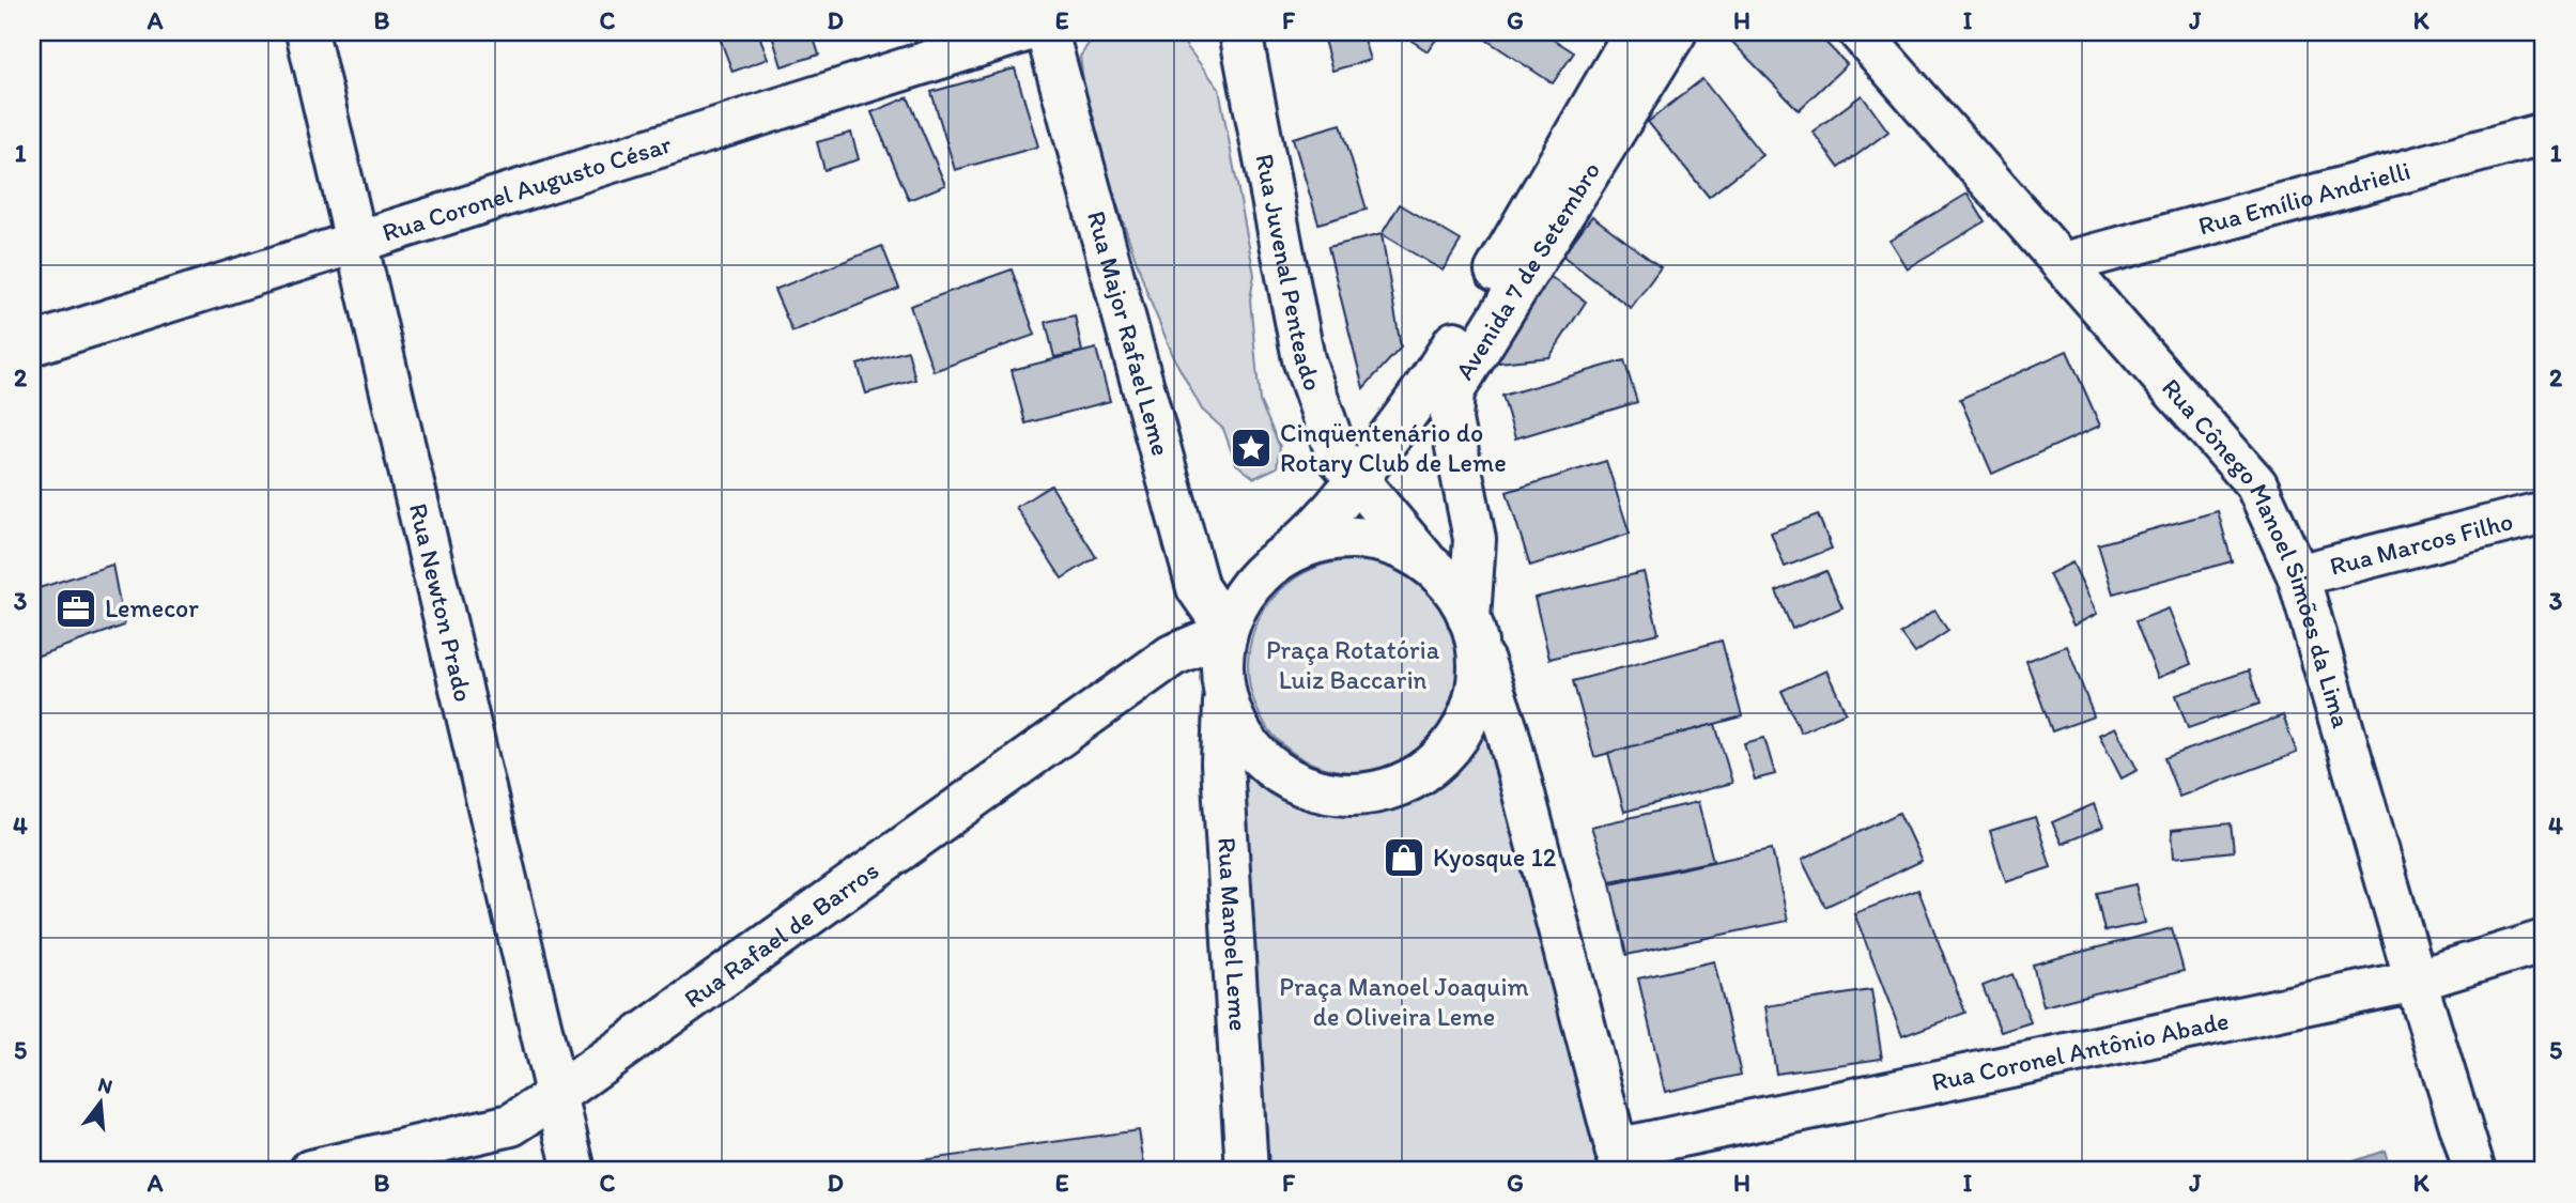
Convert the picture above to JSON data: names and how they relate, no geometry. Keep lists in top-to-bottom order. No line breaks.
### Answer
{"streets":{"street":["Rua Coronel Augusto César","Rua Emílio Andrielli","Rua Juvenal Penteado","Avenida 7 de Setembro","Rua Major Rafael Leme","Rua Marcos Filho","Rua Cônego Manoel Simões da Lima","Rua Newton Prado","Rua Manoel Leme","Rua Rafael de Barros","Rua Coronel Antônio Abade"]},"crossings":[["Rua Coronel Augusto César","Rua Newton Prado"],["Rua Emílio Andrielli","Rua Cônego Manoel Simões da Lima"],["Rua Juvenal Penteado","Avenida 7 de Setembro"],["Rua Juvenal Penteado","Rua Major Rafael Leme"],["Rua Juvenal Penteado","Rua Manoel Leme"],["Rua Juvenal Penteado","Rua Rafael de Barros"],["Avenida 7 de Setembro","Rua Major Rafael Leme"],["Avenida 7 de Setembro","Rua Manoel Leme"],["Avenida 7 de Setembro","Rua Rafael de Barros"],["Rua Major Rafael Leme","Rua Manoel Leme"],["Rua Major Rafael Leme","Rua Rafael de Barros"],["Rua Marcos Filho","Rua Cônego Manoel Simões da Lima"],["Rua Cônego Manoel Simões da Lima","Rua Coronel Antônio Abade"],["Rua Newton Prado","Rua Rafael de Barros"],["Rua Manoel Leme","Rua Rafael de Barros"]],"parks":["Praça Rotatória Luiz Baccarin","Praça Manoel Joaquim de Oliveira Leme"],"places":{"place":["Cinqüentenário do Rotary Club de Leme"],"office":["Lemecor"],"shop":["Kyosque 12"]},"north":"top","grid":{"columns":["A","B","C","D","E","F","G","H","I","J","K"],"rows":["1","2","3","4","5"]}}
